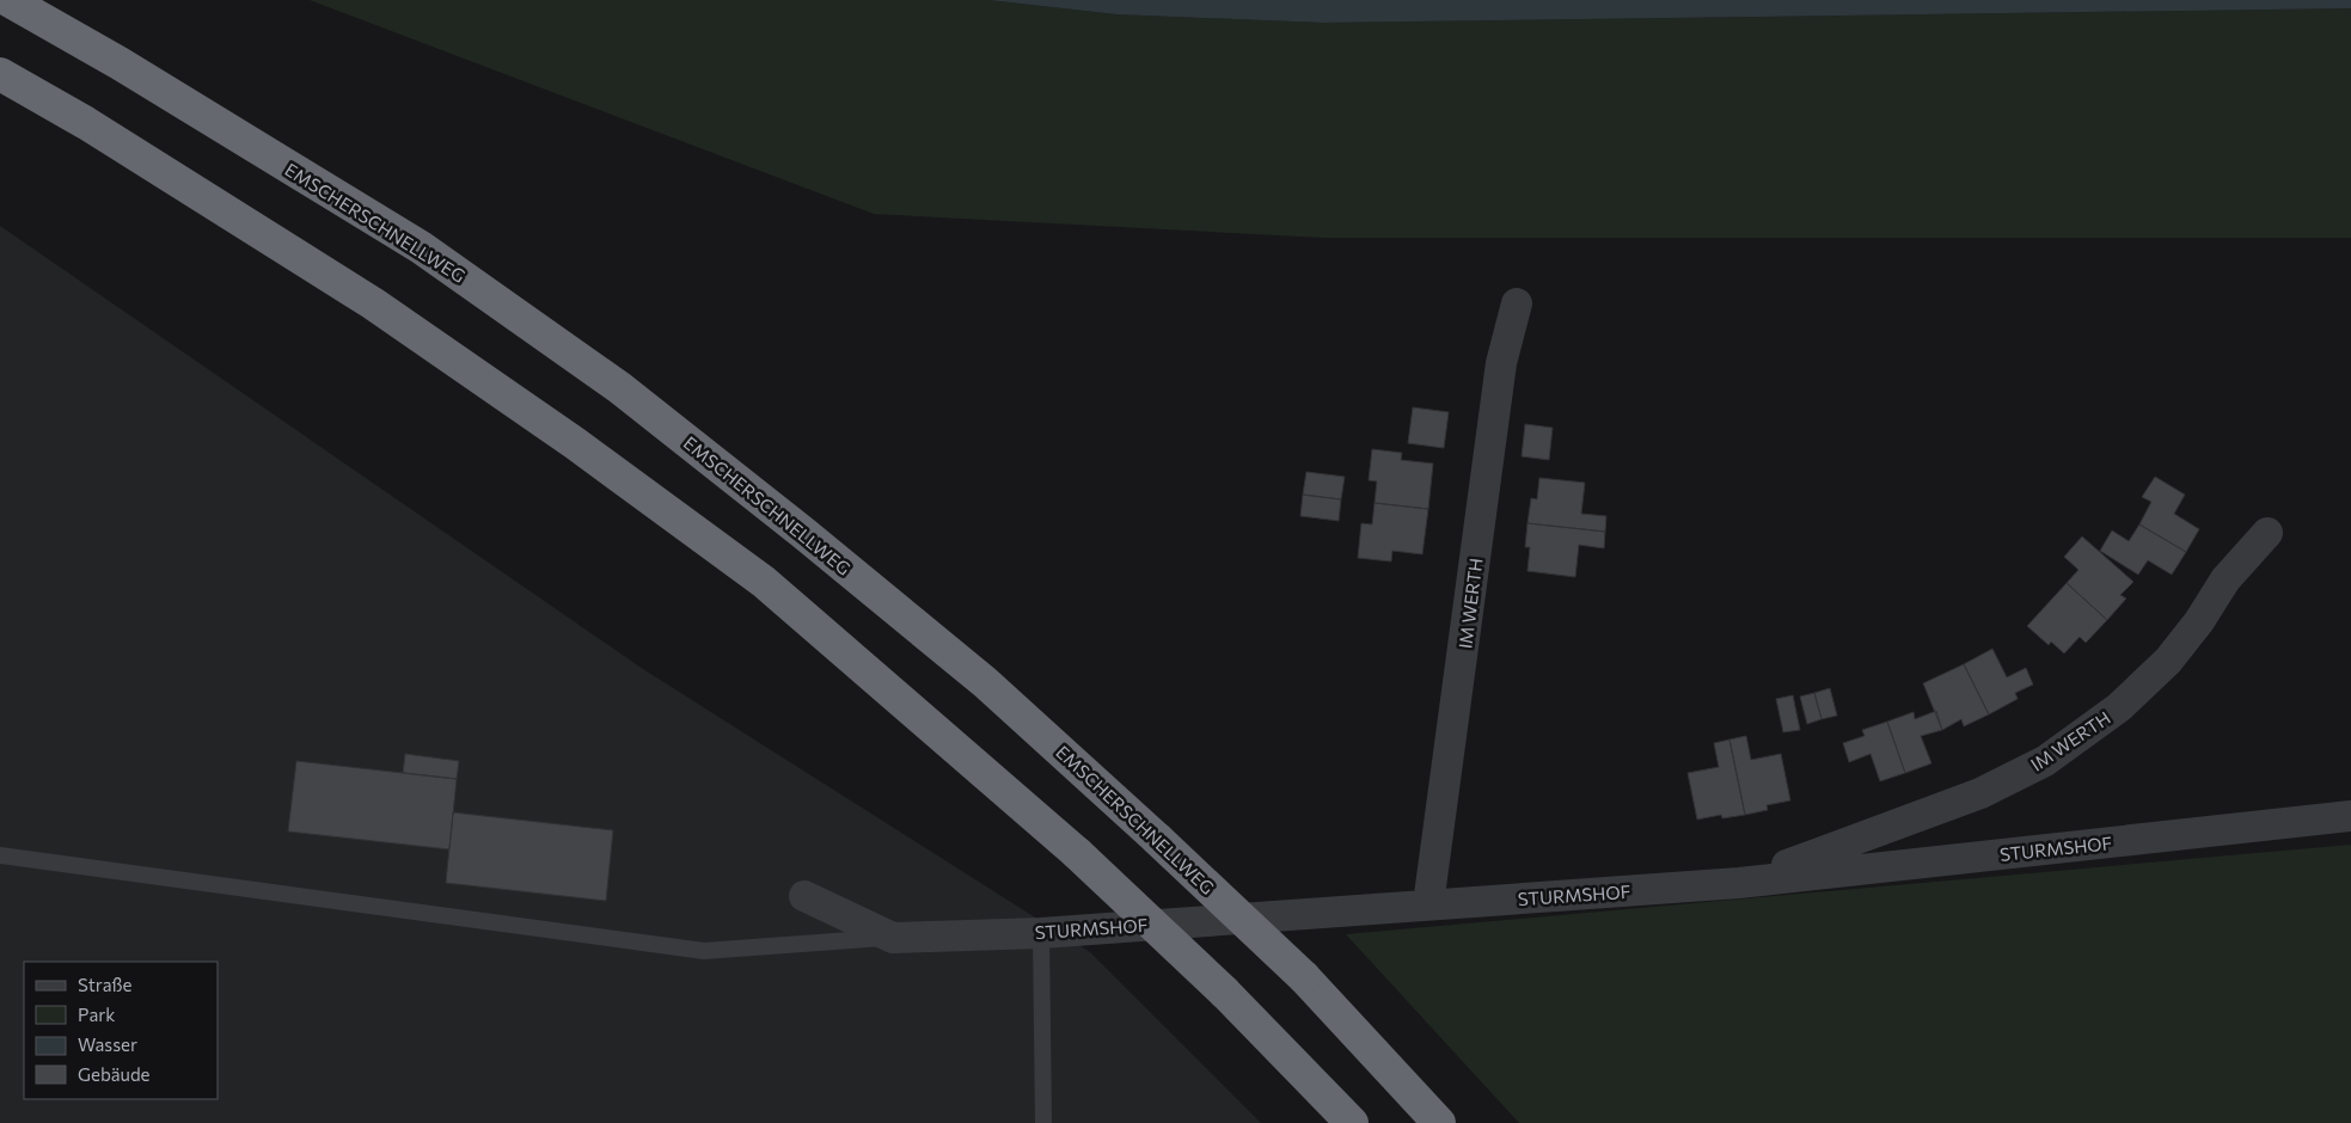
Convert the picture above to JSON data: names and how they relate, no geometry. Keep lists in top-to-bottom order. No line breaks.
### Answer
{"streets":{"highway":["EMSCHERSCHNELLWEG"],"street":["IM WERTH","STURMSHOF"]},"crossings":[["IM WERTH","STURMSHOF"]],"legend":["Straße","Park","Wasser","Gebäude"]}
